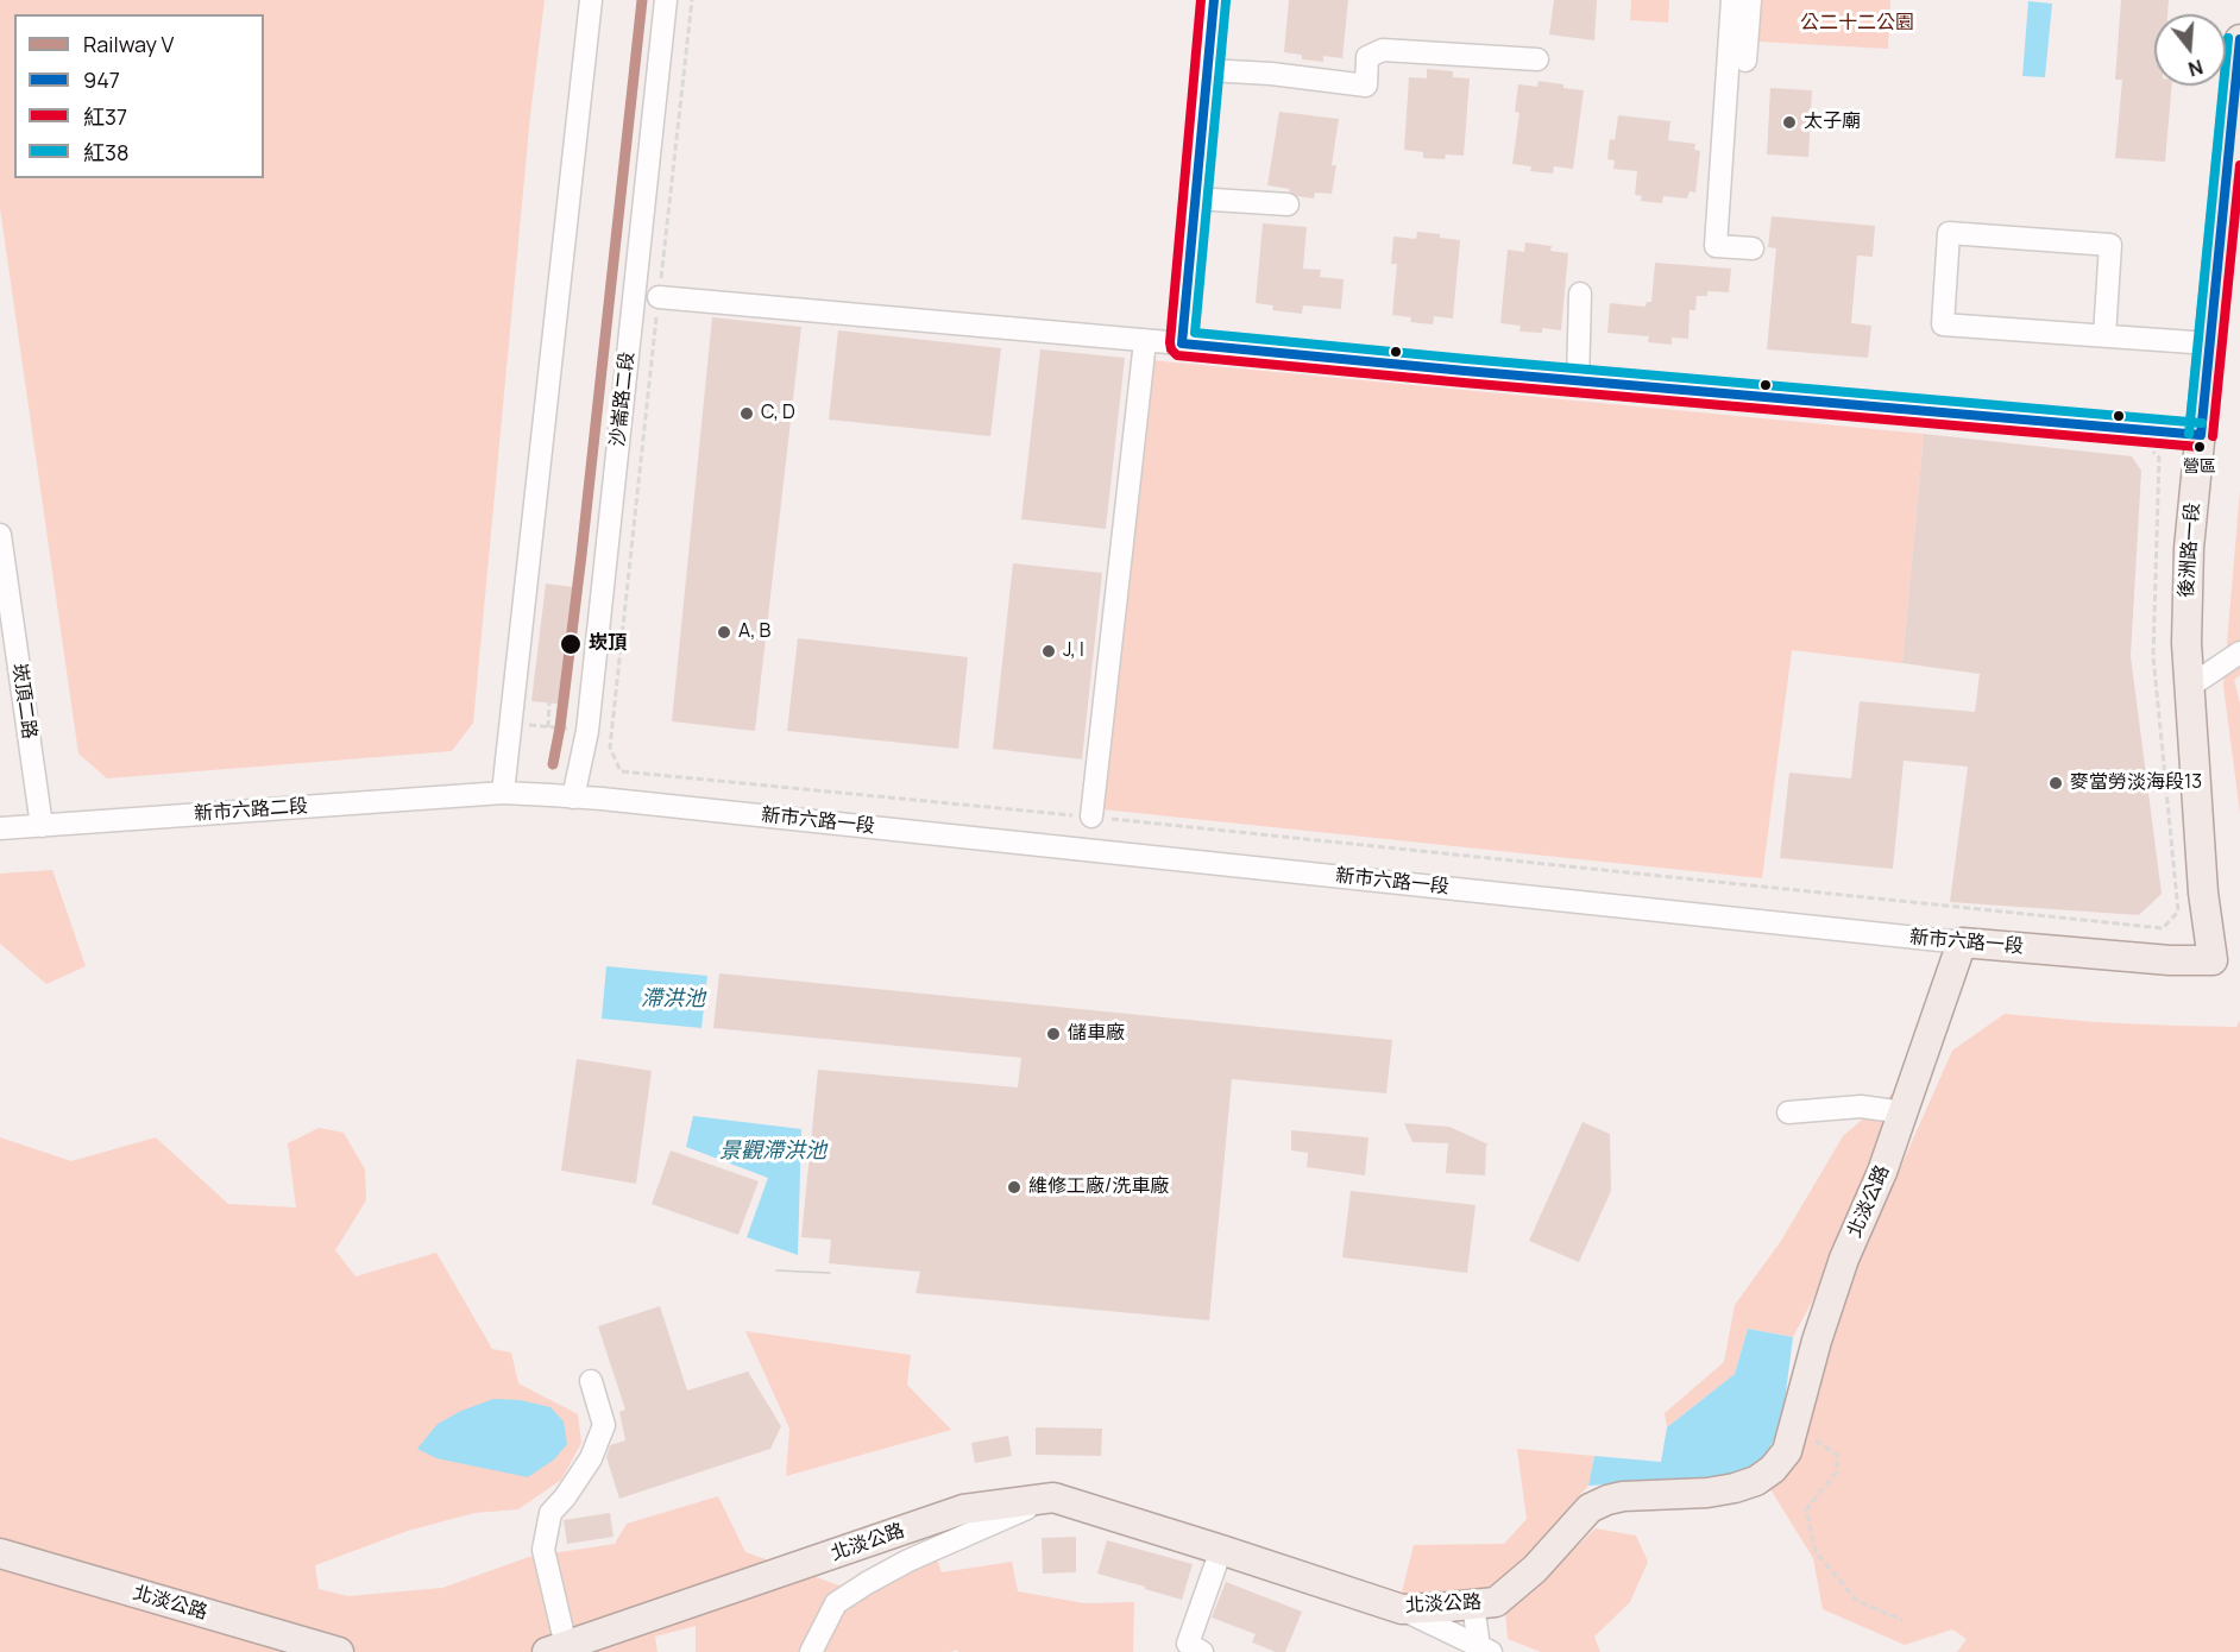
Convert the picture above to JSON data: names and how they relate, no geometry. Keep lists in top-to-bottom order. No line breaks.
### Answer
{"streets":{"main road":["後洲路一段","新市六路一段","北淡公路"],"street":["沙崙路二段","崁頂二路","新市六路二段"]},"crossings":[["沙崙路二段","新市六路一段"],["後洲路一段","新市六路一段"],["崁頂二路","新市六路二段"],["新市六路二段","新市六路一段"],["新市六路一段","北淡公路"]],"water":["滯洪池","景觀滯洪池"],"parks":["公二十二公園"],"places":["太子廟","C, D","營區","A, B","崁頂","J, I","麥當勞淡海段13","儲車廠","維修工廠/洗車廠"],"lines":["rail line V","transit line 947","transit line 紅37","transit line 紅38"],"legend":["Railway V","947","紅37","紅38"],"north":"bottom"}
